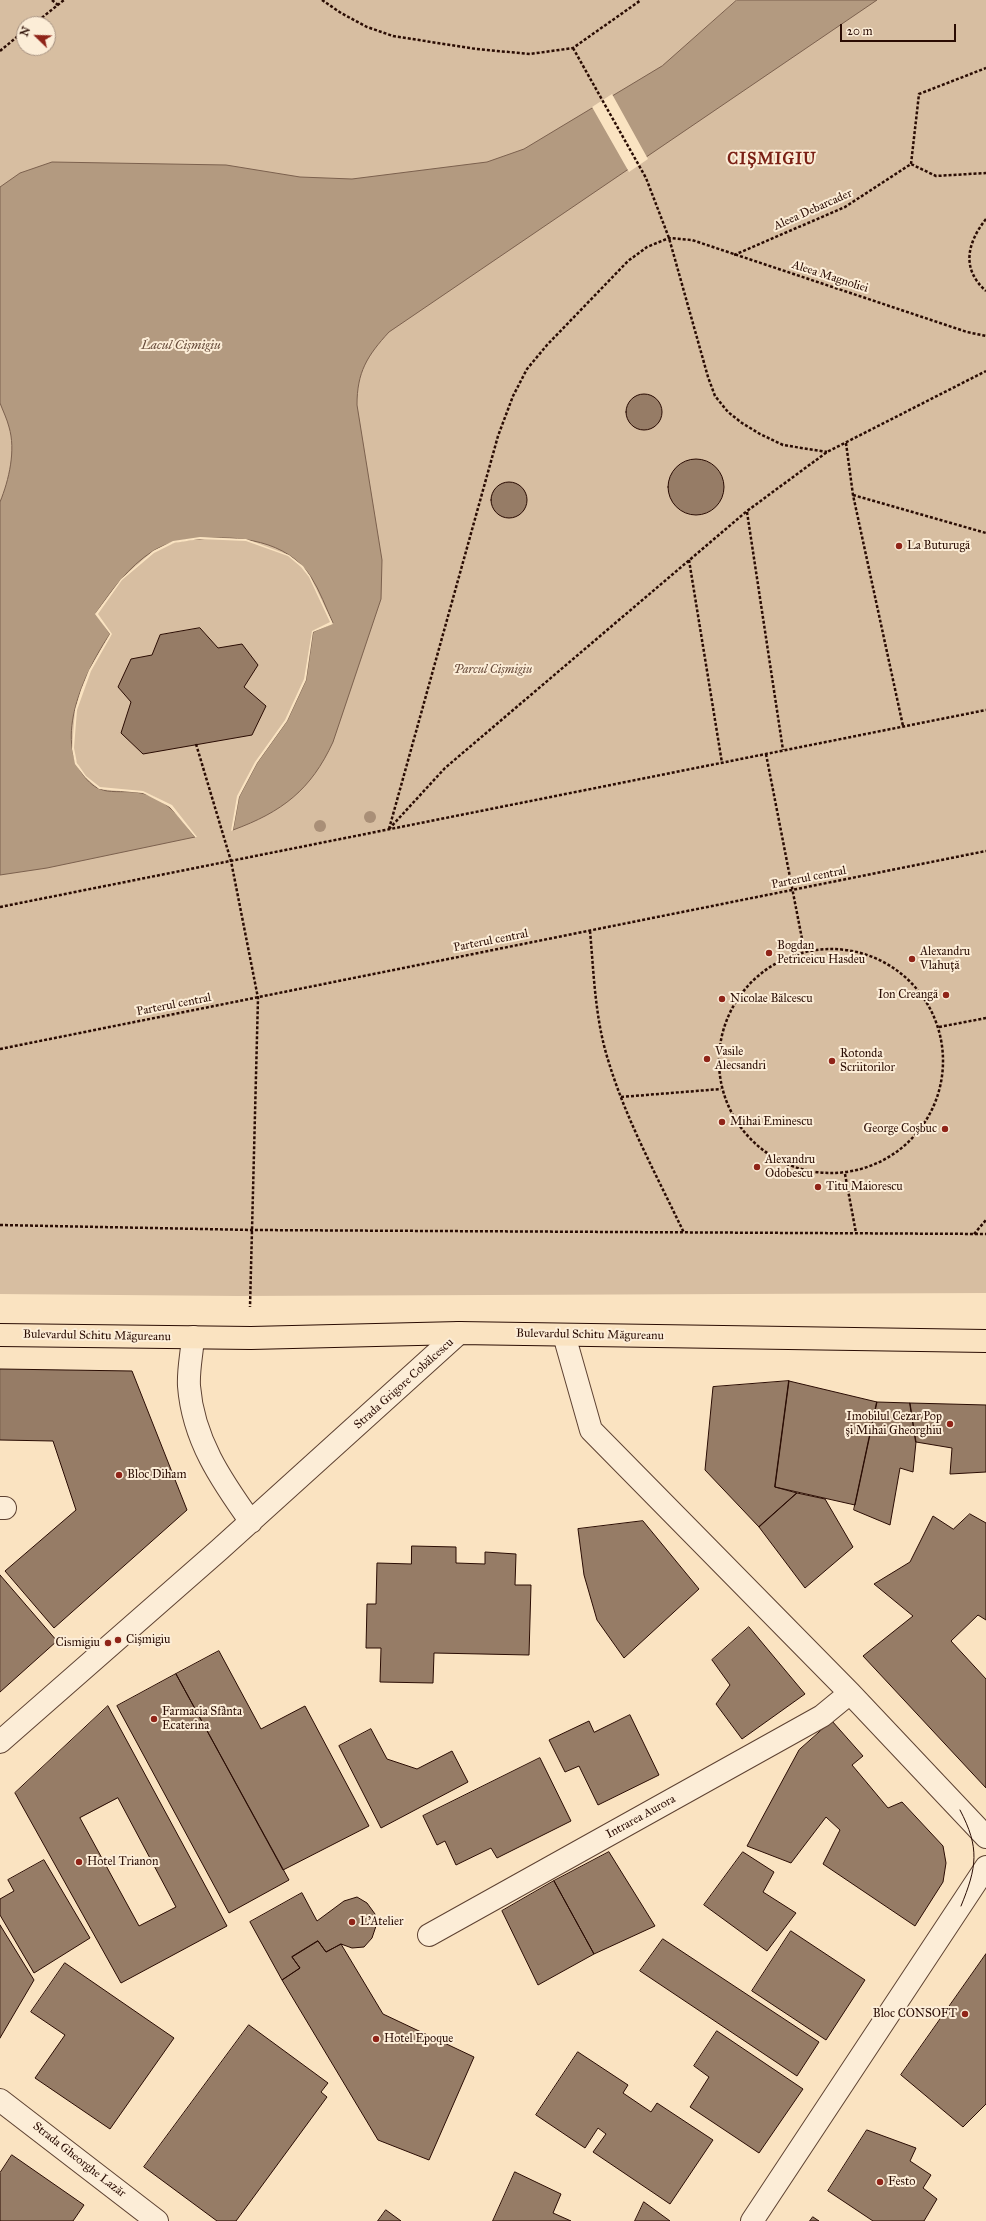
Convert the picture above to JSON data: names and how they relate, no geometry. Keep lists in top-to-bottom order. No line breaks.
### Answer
{"streets":{"main road":["Bulevardul Schitu Măgureanu"],"street":["Strada Grigore Cobălcescu","Intrarea Aurora","Strada Gheorghe Lazăr"],"path":["Aleea Debarcader","Aleea Magnoliei","Parterul central"]},"crossings":[["Aleea Debarcader","Aleea Magnoliei"],["Bulevardul Schitu Măgureanu","Strada Grigore Cobălcescu"]],"districts":["CIȘMIGIU"],"water":["Lacul Cișmigiu"],"parks":["Parcul Cișmigiu"],"places":["La Buturugă","Bogdan Petriceicu Hasdeu","Alexandru Vlahuță","Ion Creangă","Nicolae Bălcescu","Vasile Alecsandri","Rotonda Scriitorilor","Mihai Eminescu","George Coșbuc","Alexandru Odobescu","Titu Maiorescu","Imobilul Cezar Pop şi Mihai Gheorghiu","Bloc Diham","Cișmigiu","Cismigiu","Farmacia Sfânta Ecaterina","Hotel Trianon","L’Atelier","Bloc CONSOFT","Hotel Epoque","Festo"],"scale_bar":"20 m","north":"top left"}
